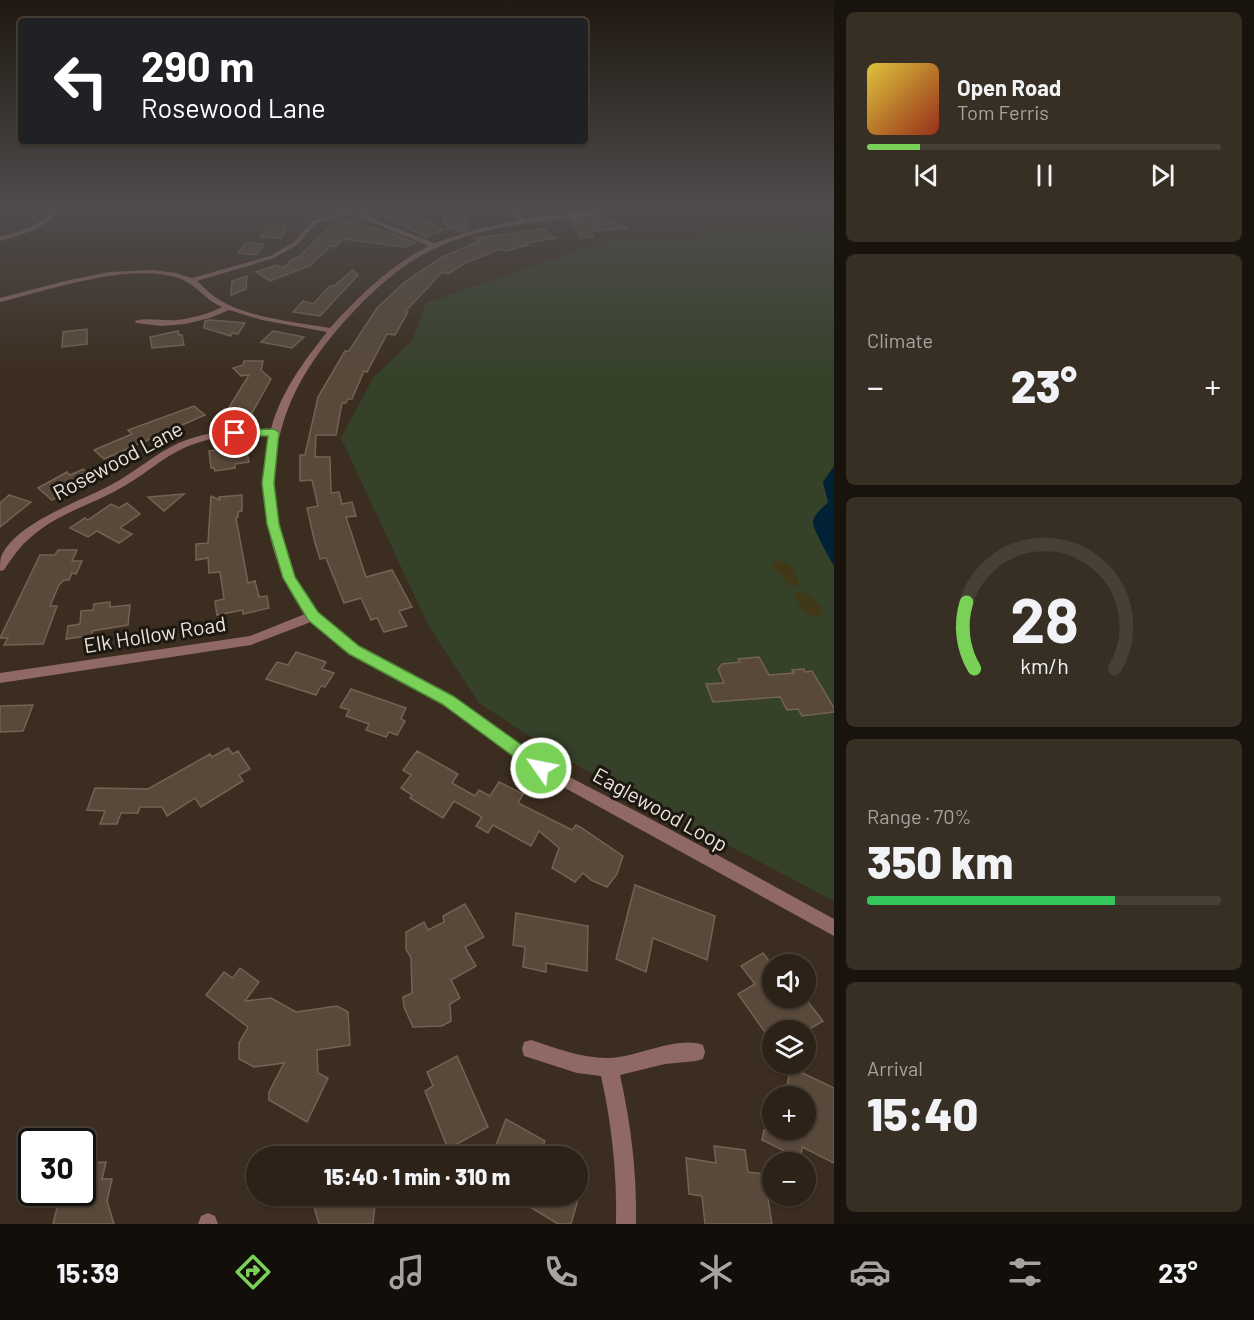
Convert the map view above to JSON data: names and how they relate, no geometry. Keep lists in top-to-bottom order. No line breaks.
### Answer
{"streets":{"street":["Rosewood Lane","Elk Hollow Road","Eaglewood Loop"]},"crossings":[["Rosewood Lane","Eaglewood Loop"],["Elk Hollow Road","Eaglewood Loop"]],"page":{"turn":["290 m","Rosewood Lane"],"song":["Open Road","Tom Ferris"],"tile":["Climate",["Range · 70%","350 km"],["Arrival","15:40"]],"heat":["−","23°","+"],"map_buttons":["+","−"],"limit":"30","trip":"15:40 · 1 min · 310 m","tabs":["15:39","23°"],"gauge":["28","km/h"]}}
